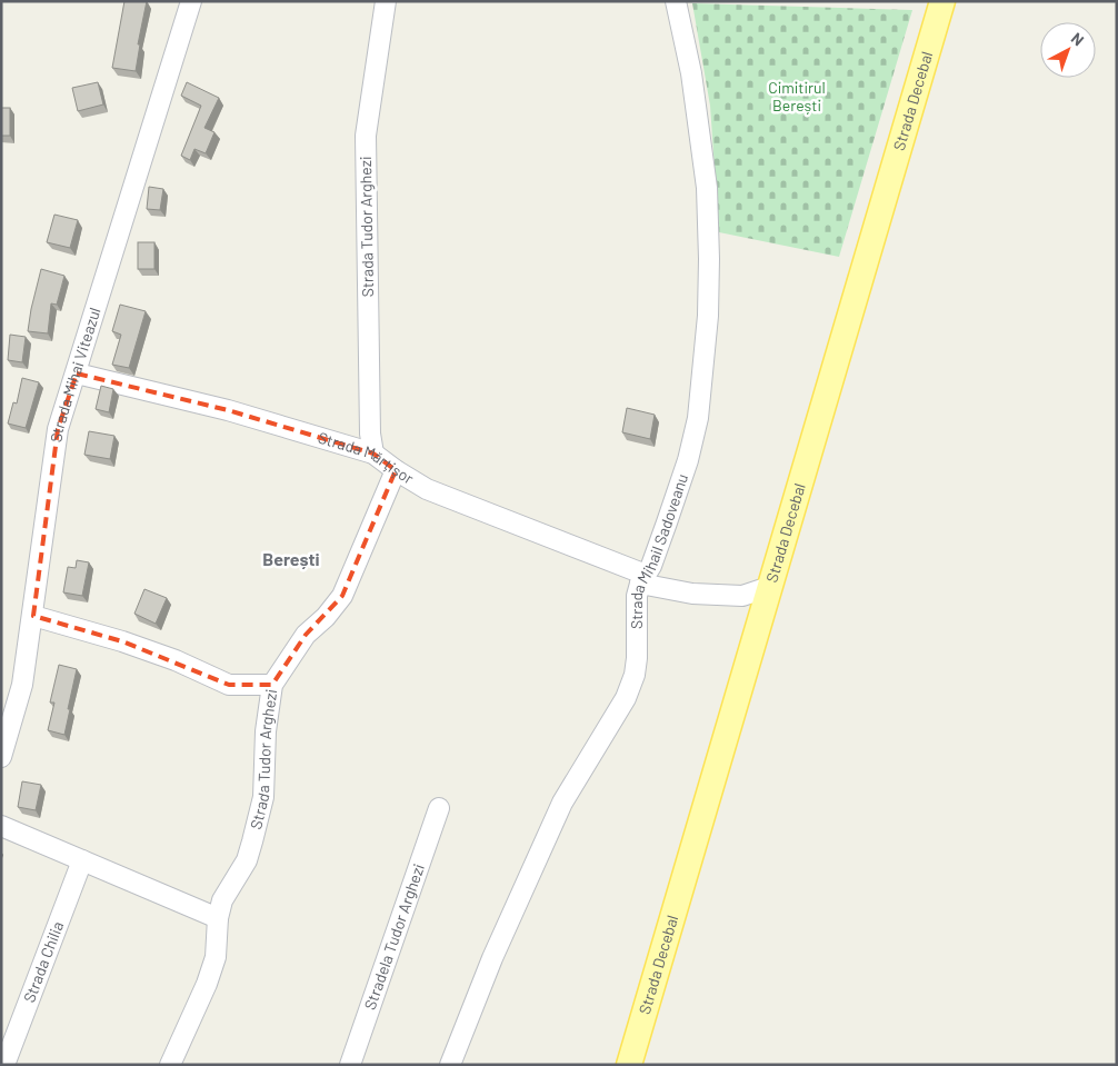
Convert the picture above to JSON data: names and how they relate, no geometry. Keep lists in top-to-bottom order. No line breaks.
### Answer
{"streets":{"main road":["Strada Decebal"],"street":["Strada Tudor Arghezi","Strada Mihai Viteazul","Strada Mărțișor","Strada Mihail Sadoveanu","Stradela Tudor Arghezi","Strada Chilia"]},"crossings":[["Strada Decebal","Strada Mărțișor"],["Strada Tudor Arghezi","Strada Mărțișor"],["Strada Mihai Viteazul","Strada Mărțișor"],["Strada Mărțișor","Strada Mihail Sadoveanu"]],"districts":["Berești"],"parks":["Cimitirul Berești"],"north":"top right"}
